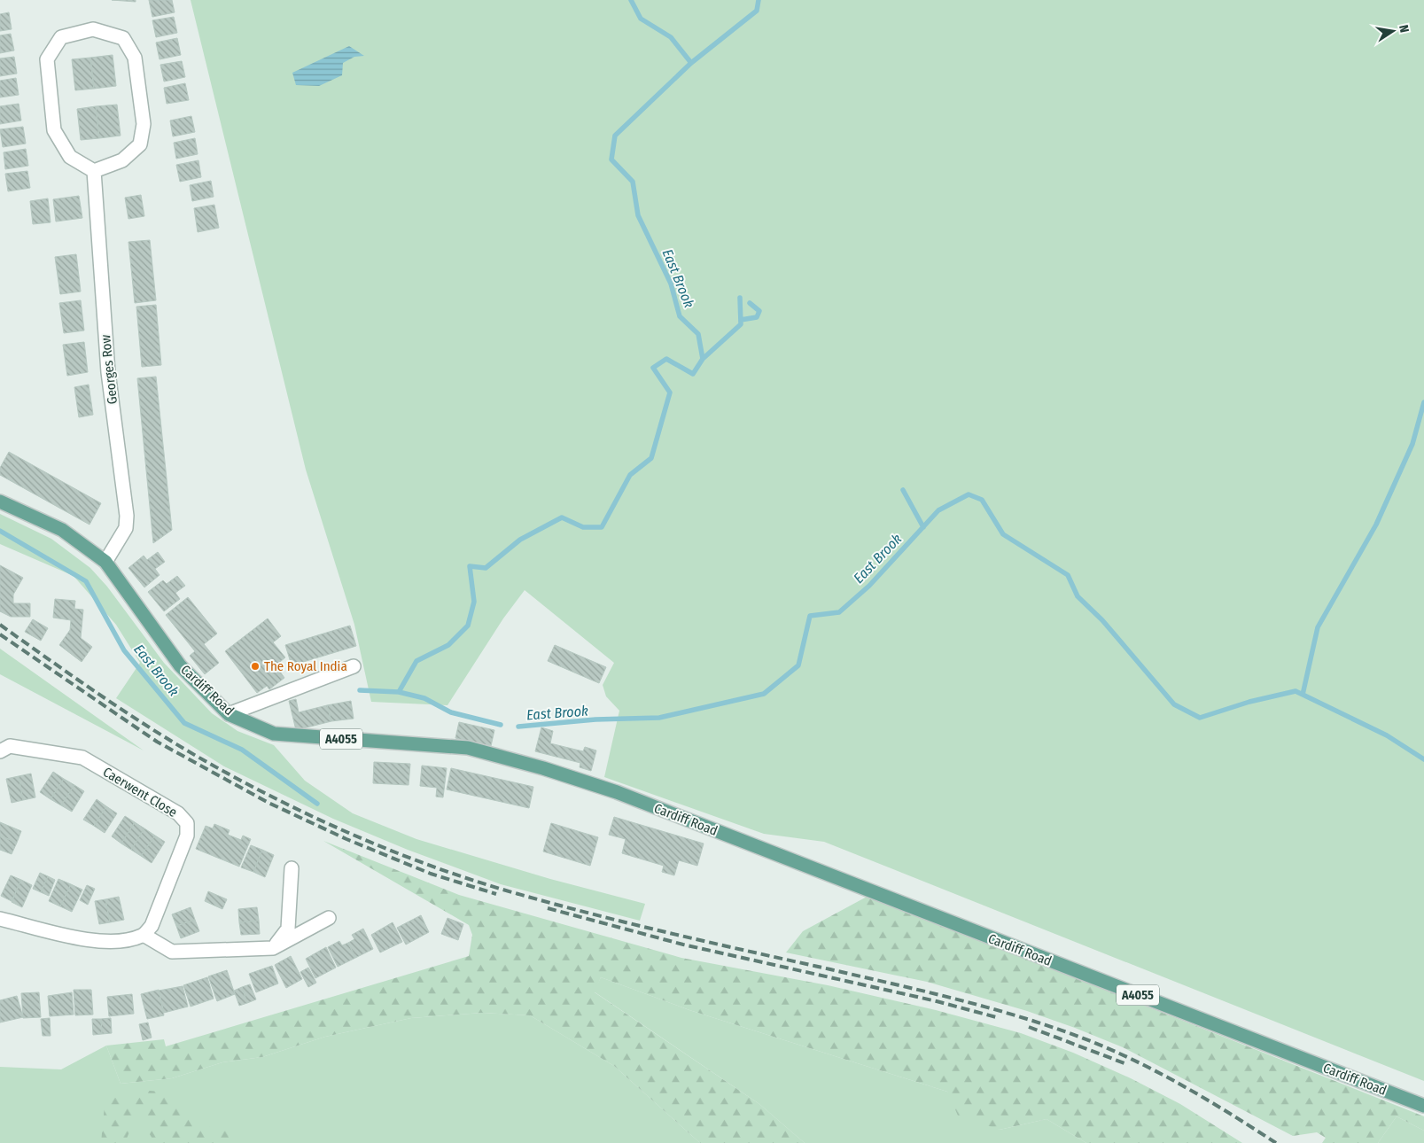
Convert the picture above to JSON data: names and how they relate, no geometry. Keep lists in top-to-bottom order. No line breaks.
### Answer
{"streets":{"main road":["Cardiff Road","A4055"],"street":["Georges Row","Caerwent Close"]},"crossings":[["Georges Row","Cardiff Road"]],"water":["East Brook"],"places":["The Royal India"],"north":"right"}
